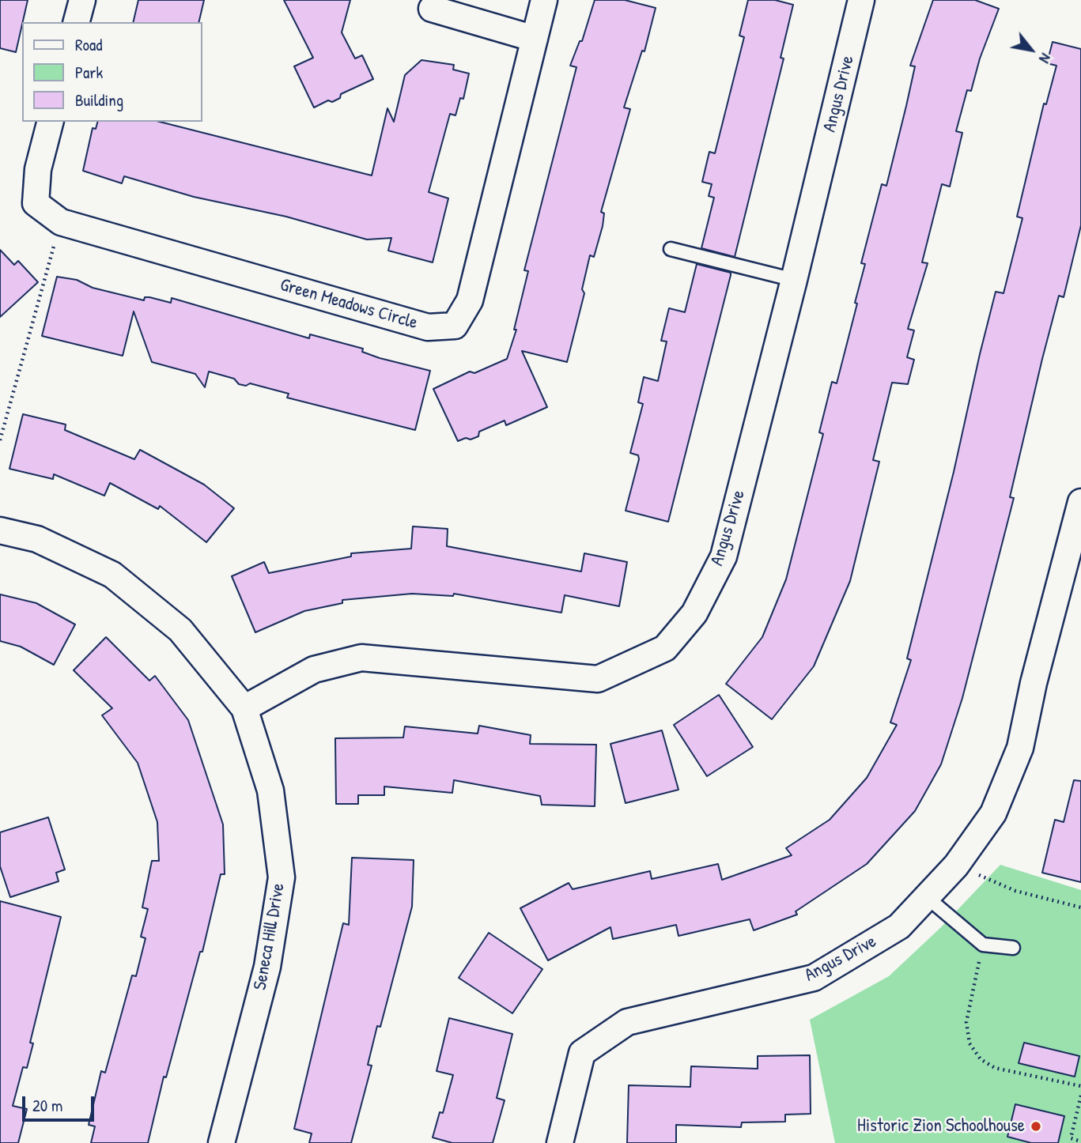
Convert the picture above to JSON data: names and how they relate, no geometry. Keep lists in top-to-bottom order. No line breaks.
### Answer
{"streets":{"street":["Angus Drive","Green Meadows Circle","Seneca Hill Drive"]},"crossings":[["Angus Drive","Seneca Hill Drive"]],"places":["Historic Zion Schoolhouse"],"legend":["Road","Park","Building"],"scale_bar":"20 m","north":"bottom right"}
